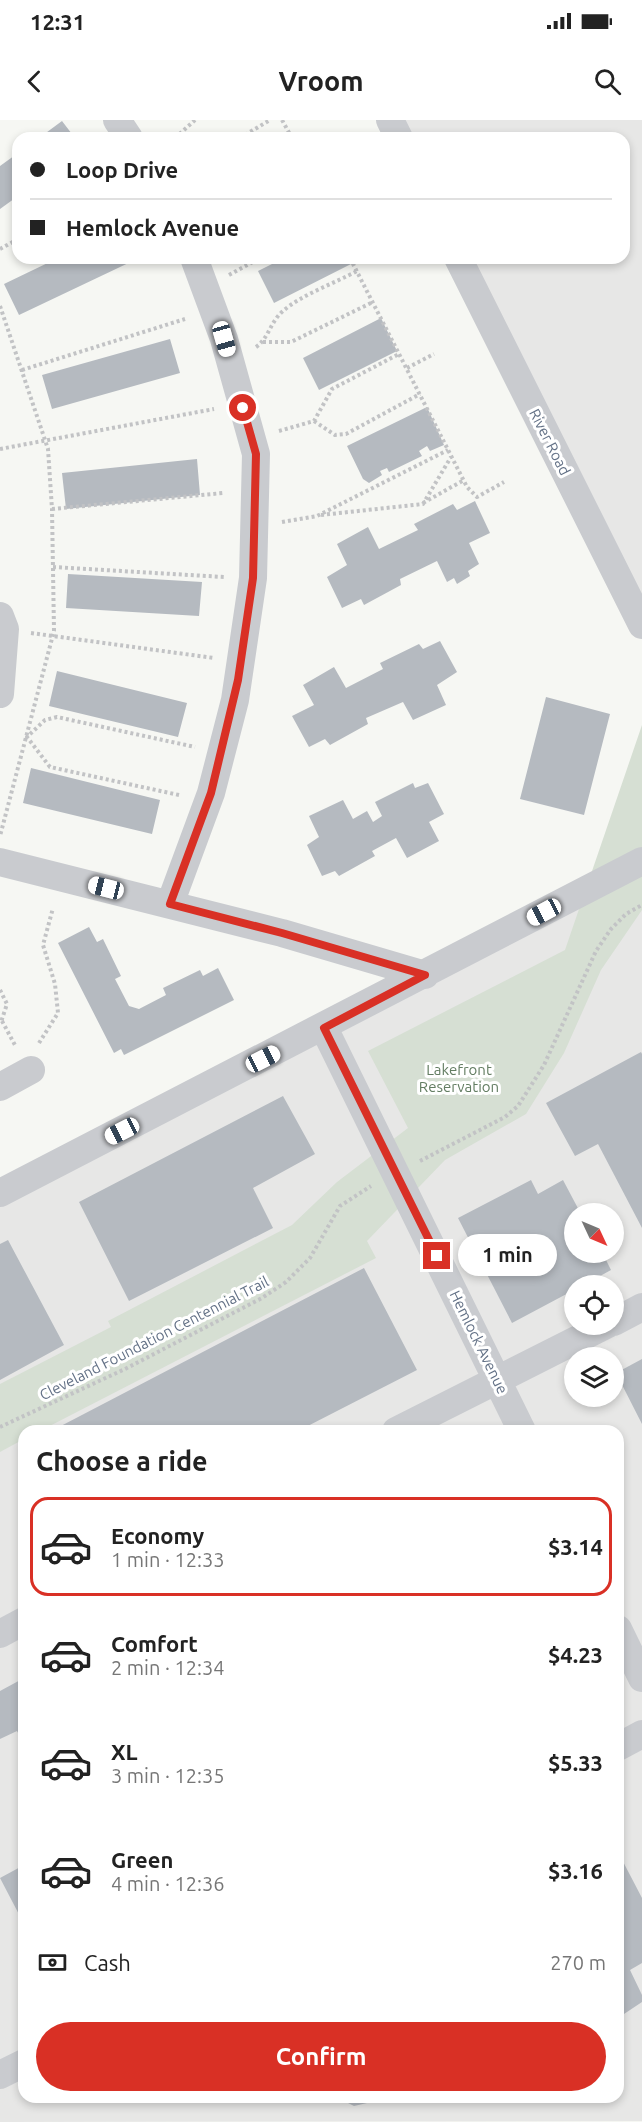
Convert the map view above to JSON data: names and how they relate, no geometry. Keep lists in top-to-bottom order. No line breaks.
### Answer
{"streets":{"street":["River Road","Hemlock Avenue"],"path":["Cleveland Foundation Centennial Trail"]},"parks":["Lakefront Reservation"],"north":"bottom right","page":{"status":"12:31","header":"Vroom","banner":["Loop Drive","Hemlock Avenue"],"bubble":"1 min","heading":"Choose a ride","list":[{"name":"Economy","note":"1 min · 12:33","value":"$3.14"},{"name":"Comfort","note":"2 min · 12:34","value":"$4.23"},{"name":"XL","note":"3 min · 12:35","value":"$5.33"},{"name":"Green","note":"4 min · 12:36","value":"$3.16"}],"pay":["Cash","270 m"],"buttons":"Confirm"}}
